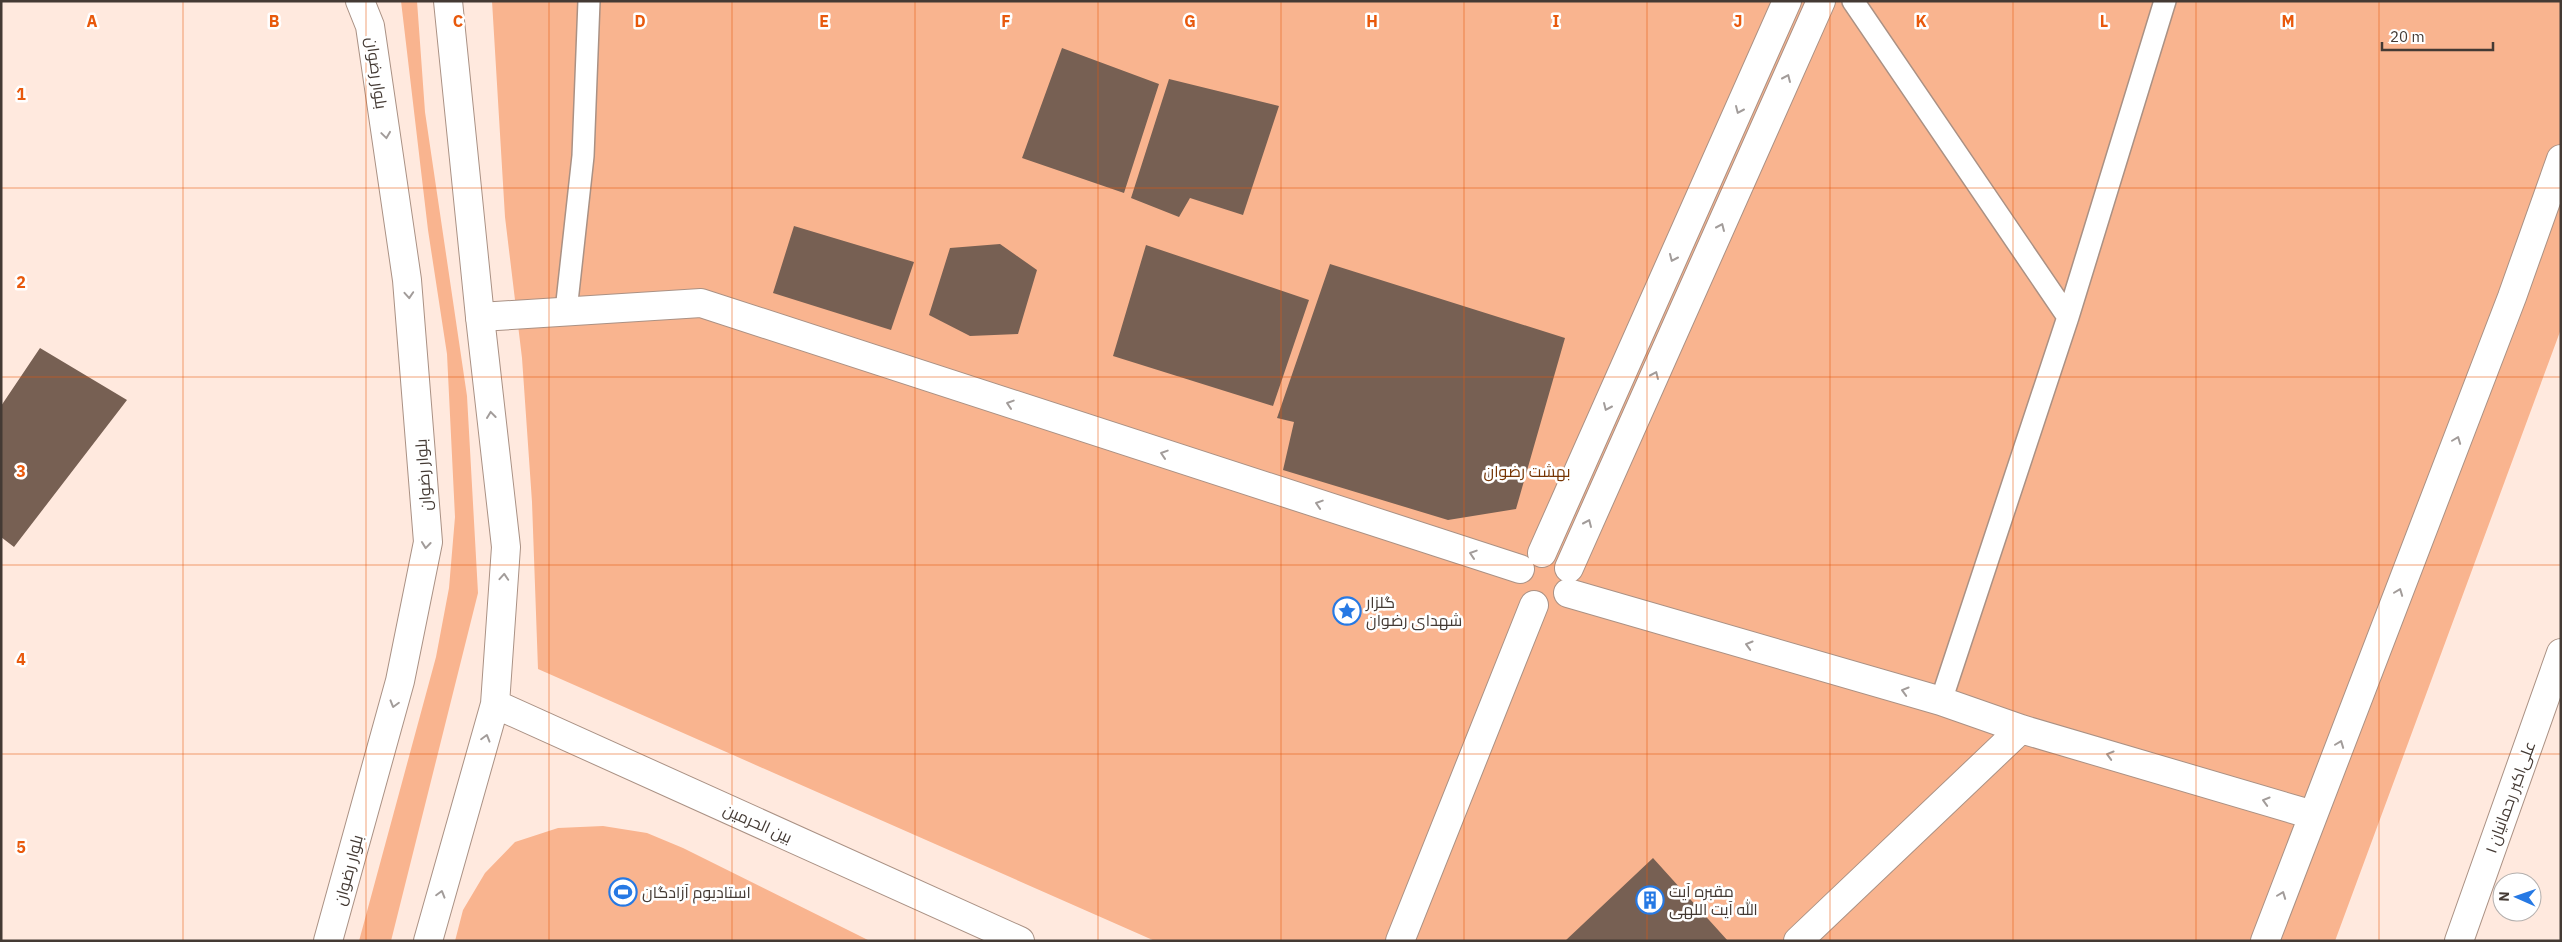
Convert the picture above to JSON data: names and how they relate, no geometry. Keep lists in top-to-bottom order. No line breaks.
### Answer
{"streets":{"street":["بلوار رضوان","علی‌اکبر رحمانیان ۱","بین الحرمین"]},"parks":["بهشت رضوان"],"places":{"place":["گلزار شهدای رضوان"],"sports":["استادیوم آزادگان"],"building":["مقبره آیت الله آیت اللهی"]},"scale_bar":"20 m","north":"left","grid":{"columns":["A","B","C","D","E","F","G","H","I","J","K","L","M"],"rows":["1","2","3","4","5"]}}
